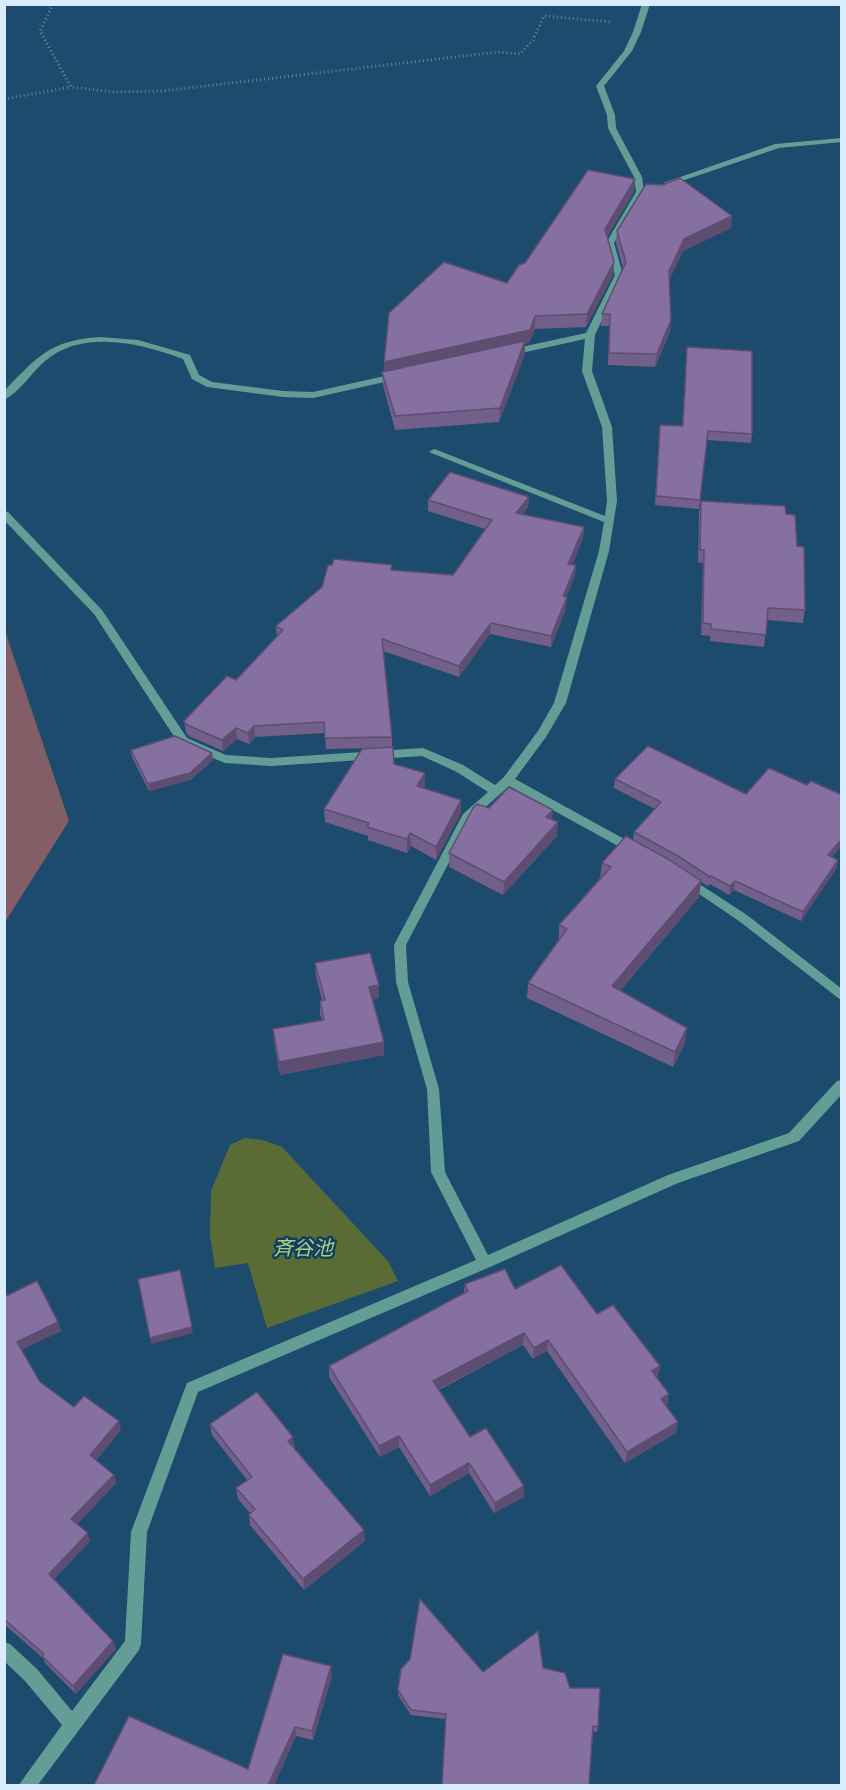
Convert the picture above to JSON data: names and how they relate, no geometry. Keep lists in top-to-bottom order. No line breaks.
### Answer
{"water":["斉谷池"]}
